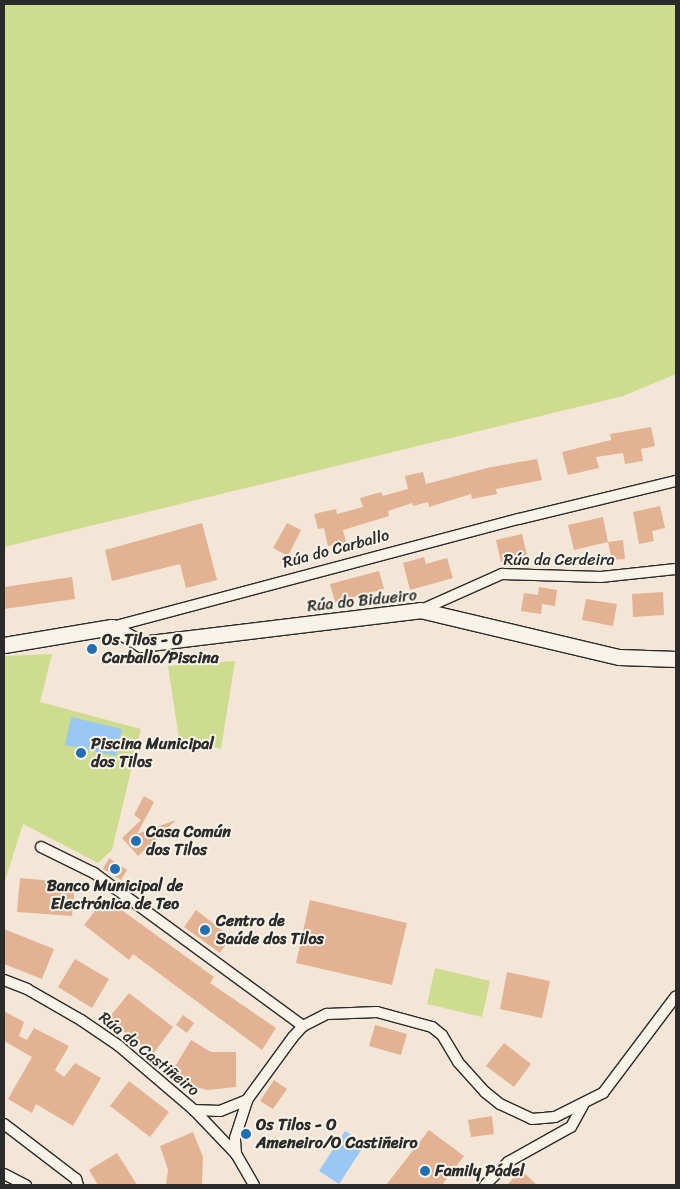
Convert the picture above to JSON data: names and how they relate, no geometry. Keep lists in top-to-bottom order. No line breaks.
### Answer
{"streets":{"street":["Rúa do Carballo","Rúa da Cerdeira","Rúa do Bidueiro","Rúa do Castiñeiro"]},"crossings":[["Rúa do Carballo","Rúa do Bidueiro"],["Rúa da Cerdeira","Rúa do Bidueiro"]],"places":["Os Tilos - O Carballo/Piscina","Piscina Municipal dos Tilos","Casa Común dos Tilos","Banco Municipal de Electrónica de Teo","Centro de Saúde dos Tilos","Os Tilos - O Ameneiro/O Castiñeiro","Family Pádel"]}
